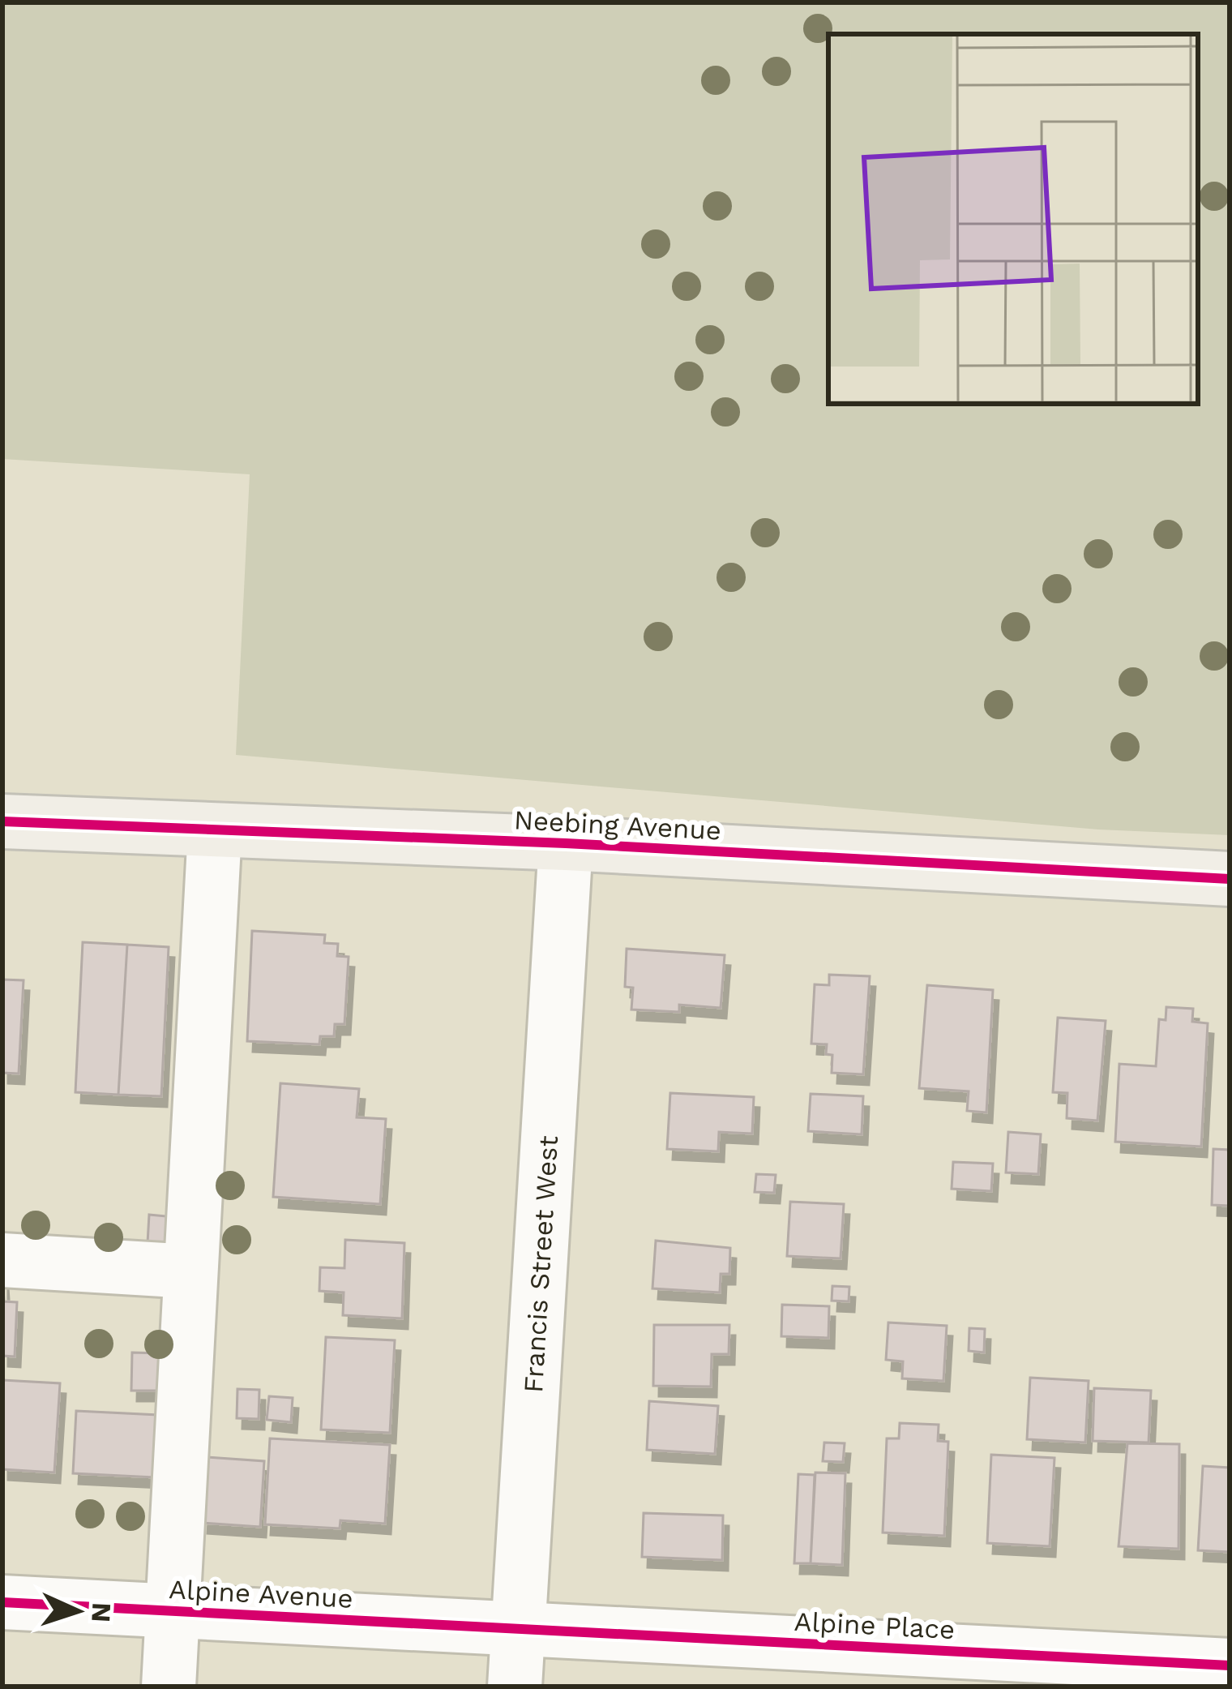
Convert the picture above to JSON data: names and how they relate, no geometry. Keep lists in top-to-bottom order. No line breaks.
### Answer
{"streets":{"main road":["Neebing Avenue"],"street":["Francis Street West","Alpine Avenue","Alpine Place"]},"crossings":[["Neebing Avenue","Francis Street West"],["Francis Street West","Alpine Avenue"],["Francis Street West","Alpine Place"],["Alpine Avenue","Alpine Place"]],"north":"right"}
